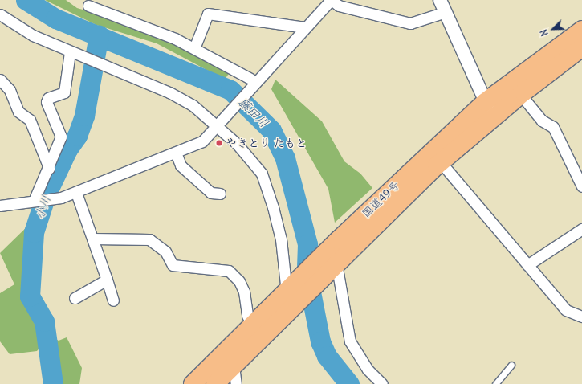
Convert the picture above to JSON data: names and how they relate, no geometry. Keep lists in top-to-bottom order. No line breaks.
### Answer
{"streets":{"highway":["国道49号"]},"water":["藤田川","小川"],"places":["やきとり たもと"],"north":"bottom left"}
